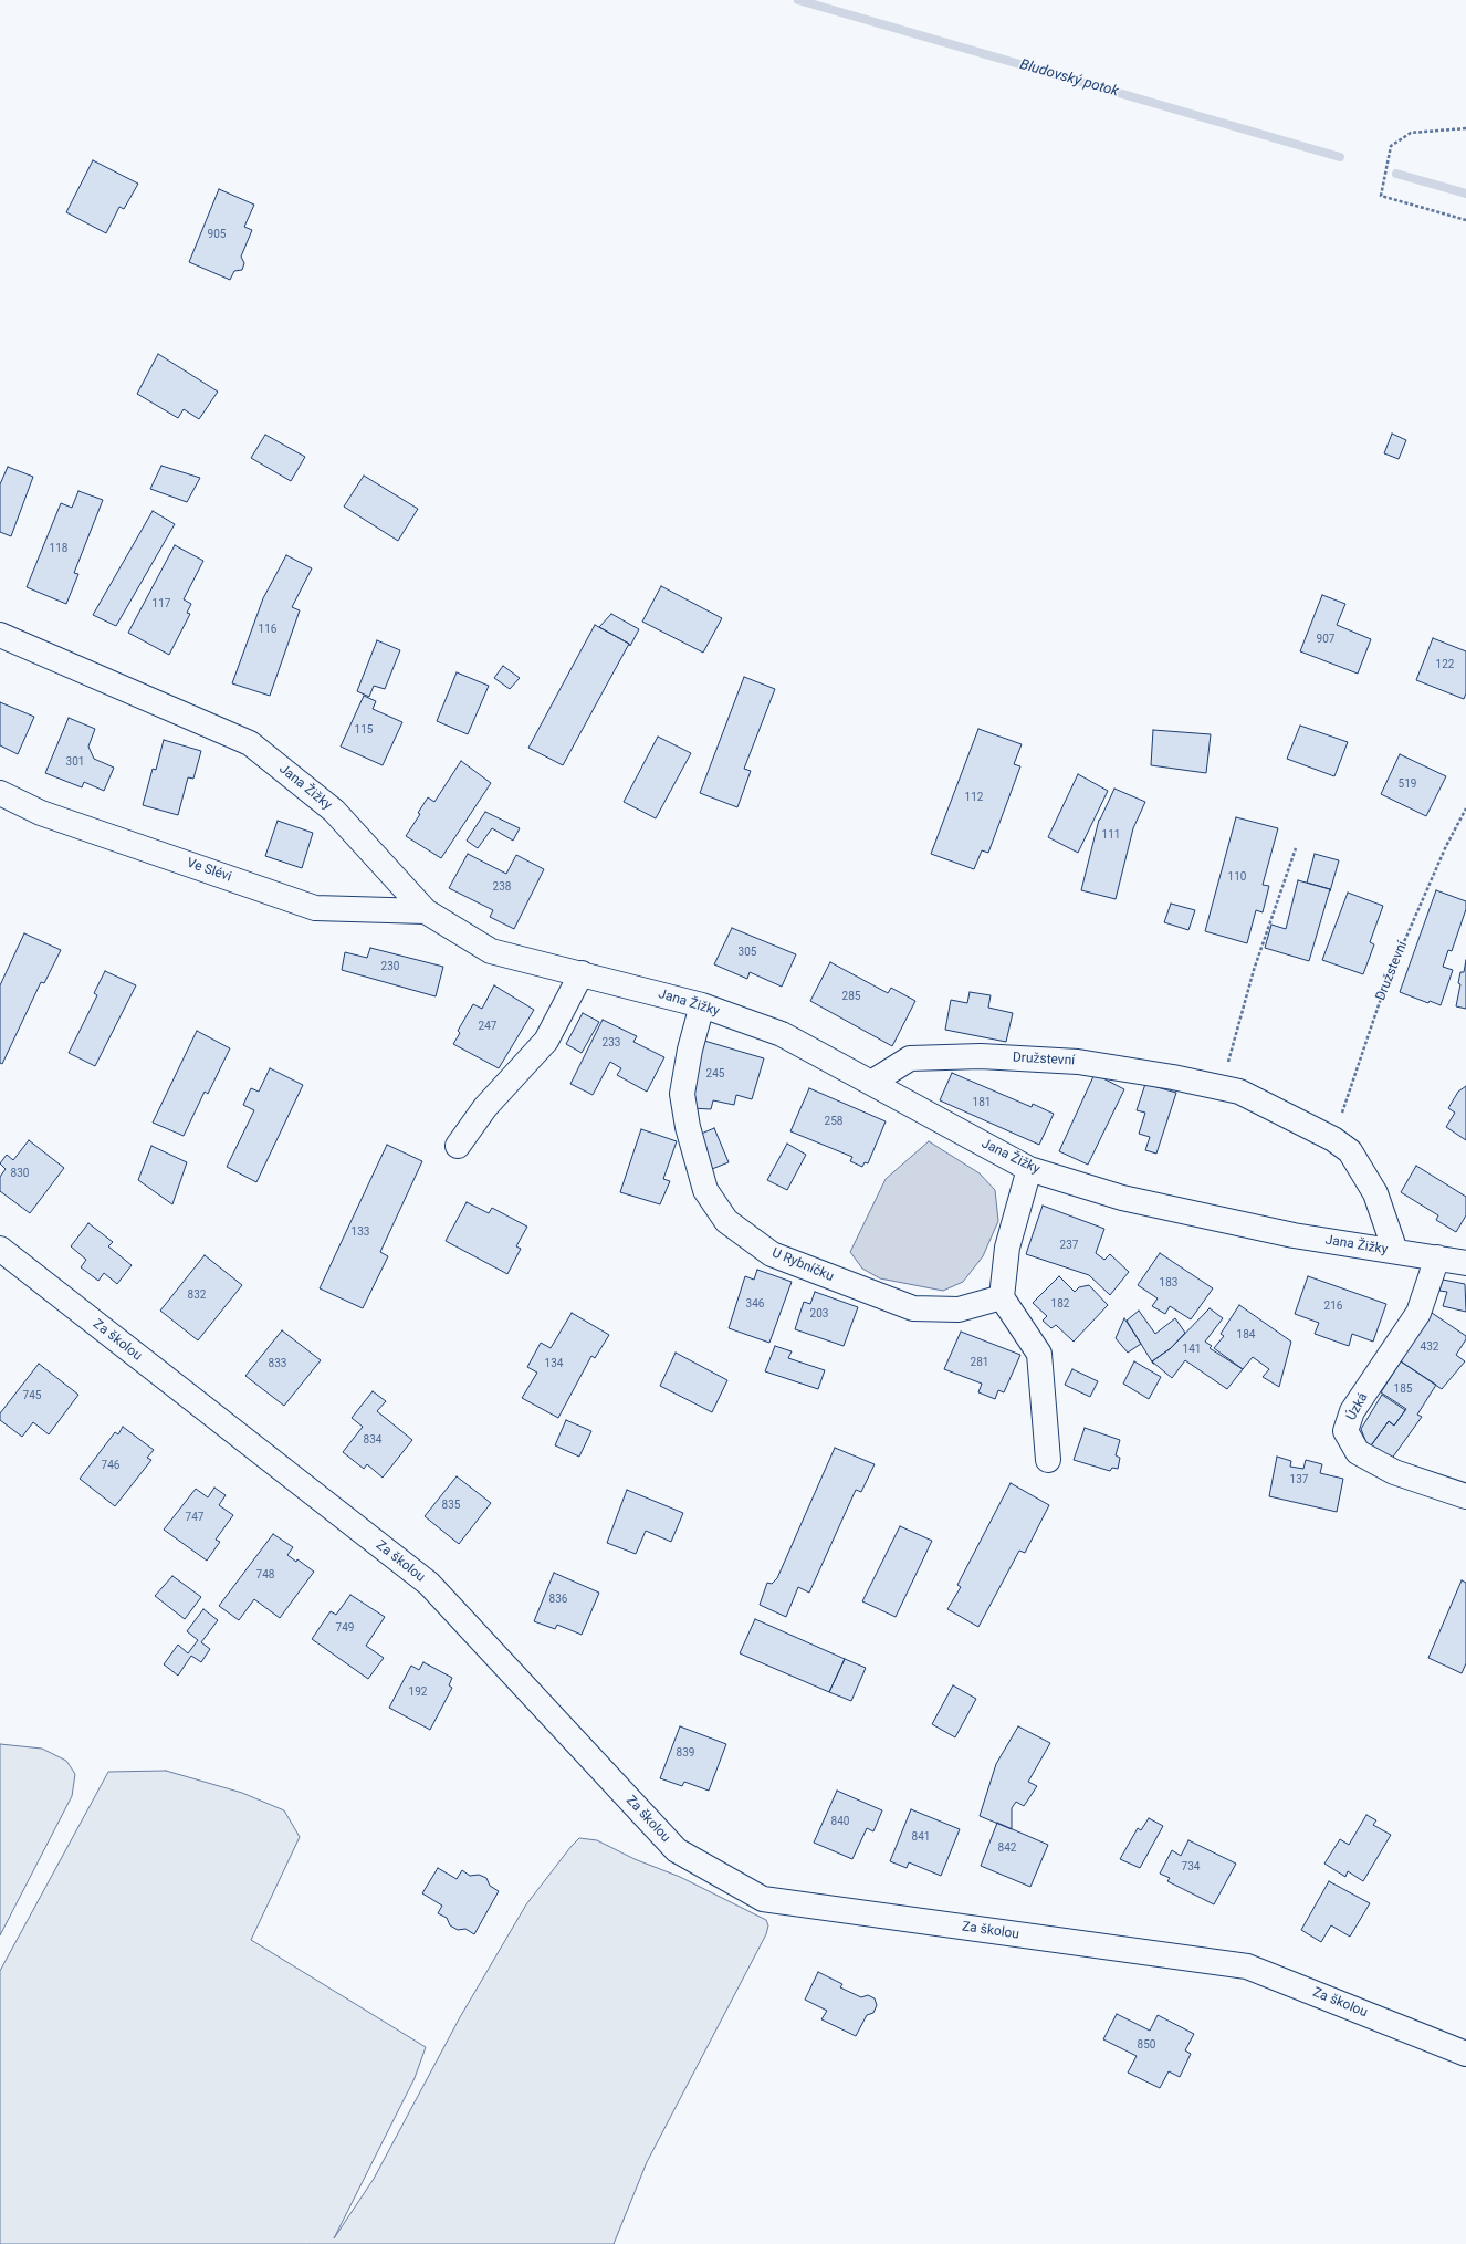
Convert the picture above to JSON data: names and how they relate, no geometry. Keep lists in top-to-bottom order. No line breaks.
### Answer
{"streets":{"street":["Jana Žižky","Ve Slévi","Družstevní","U Rybníčku","Za školou","Úzká"]},"crossings":[["Jana Žižky","Ve Slévi"],["Jana Žižky","Družstevní"],["Jana Žižky","U Rybníčku"],["Jana Žižky","Úzká"]],"water":["Bludovský potok"],"house_numbers":["905","118","117","116","907","122","115","301","519","112","111","110","238","305","230","285","247","233","245","181","258","830","133","237","183","832","346","182","216","203","184","432","141","281","833","134","185","745","834","746","137","835","747","748","836","749","192","839","840","841","842","734","850"]}
